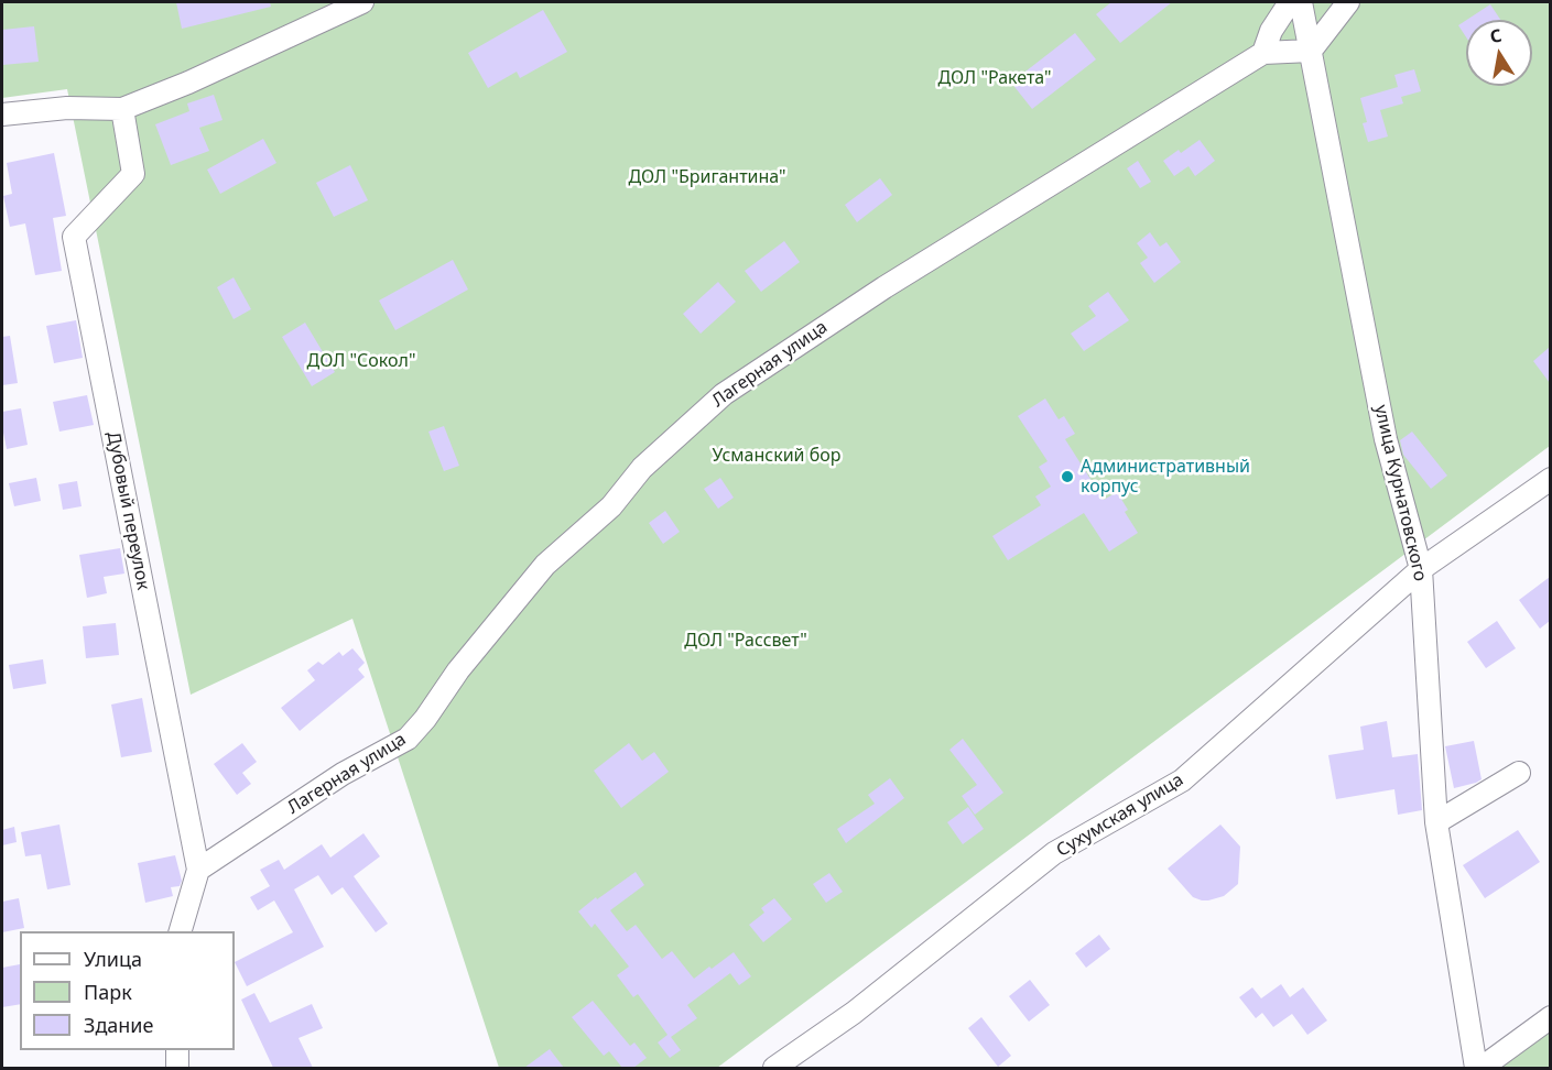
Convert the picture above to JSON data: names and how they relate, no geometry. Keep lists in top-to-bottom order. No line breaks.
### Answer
{"streets":{"street":["Лагерная улица","улица Курнатовского","Дубовый переулок","Сухумская улица"]},"crossings":[["Лагерная улица","улица Курнатовского"],["Лагерная улица","Дубовый переулок"],["улица Курнатовского","Сухумская улица"]],"parks":["ДОЛ \"Ракета\"","ДОЛ \"Бригантина\"","ДОЛ \"Сокол\"","Усманский бор","ДОЛ \"Рассвет\""],"places":["Административный корпус"],"legend":["Улица","Парк","Здание"],"north":"top"}
